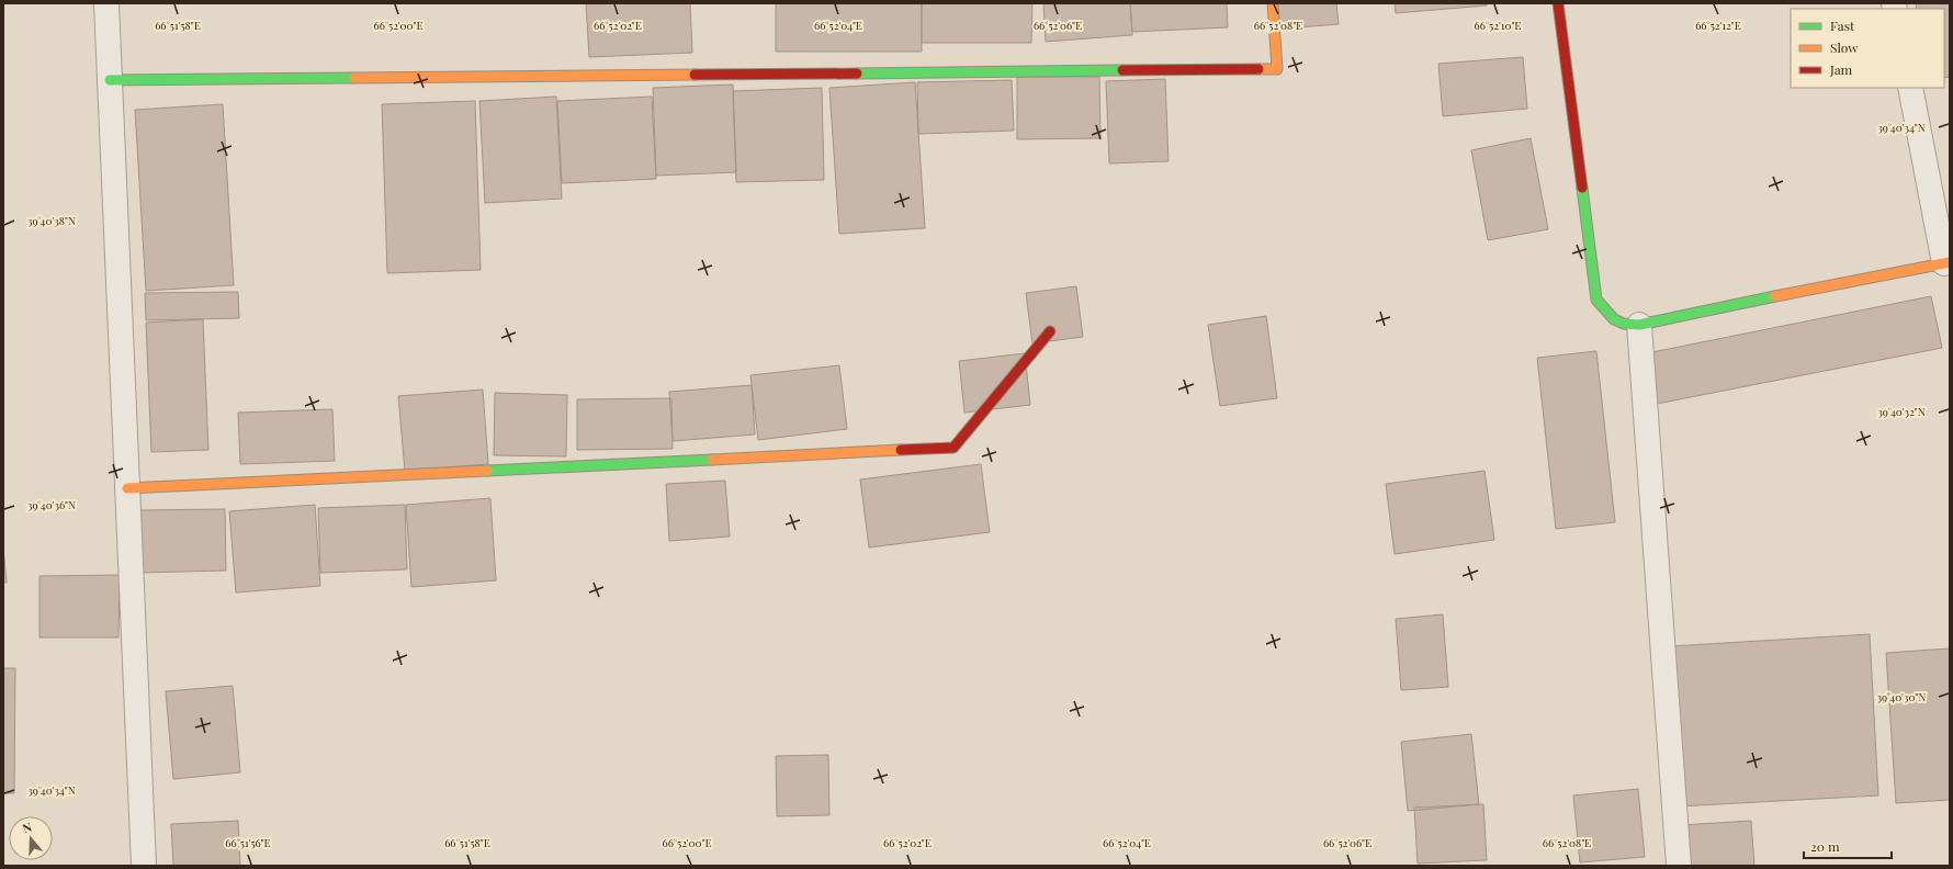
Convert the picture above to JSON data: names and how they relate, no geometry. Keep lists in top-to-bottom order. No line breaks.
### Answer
{"legend":["Fast","Slow","Jam"],"scale_bar":"20 m","north":"top","coordinates":["66°52'08\"E","66°52'12\"E","66°51'58\"E","66°52'00\"E","66°52'02\"E","66°52'04\"E","66°52'06\"E","66°52'10\"E","39°40'34\"N","39°40'38\"N","39°40'32\"N","39°40'36\"N","39°40'30\"N","66°51'56\"E"]}
